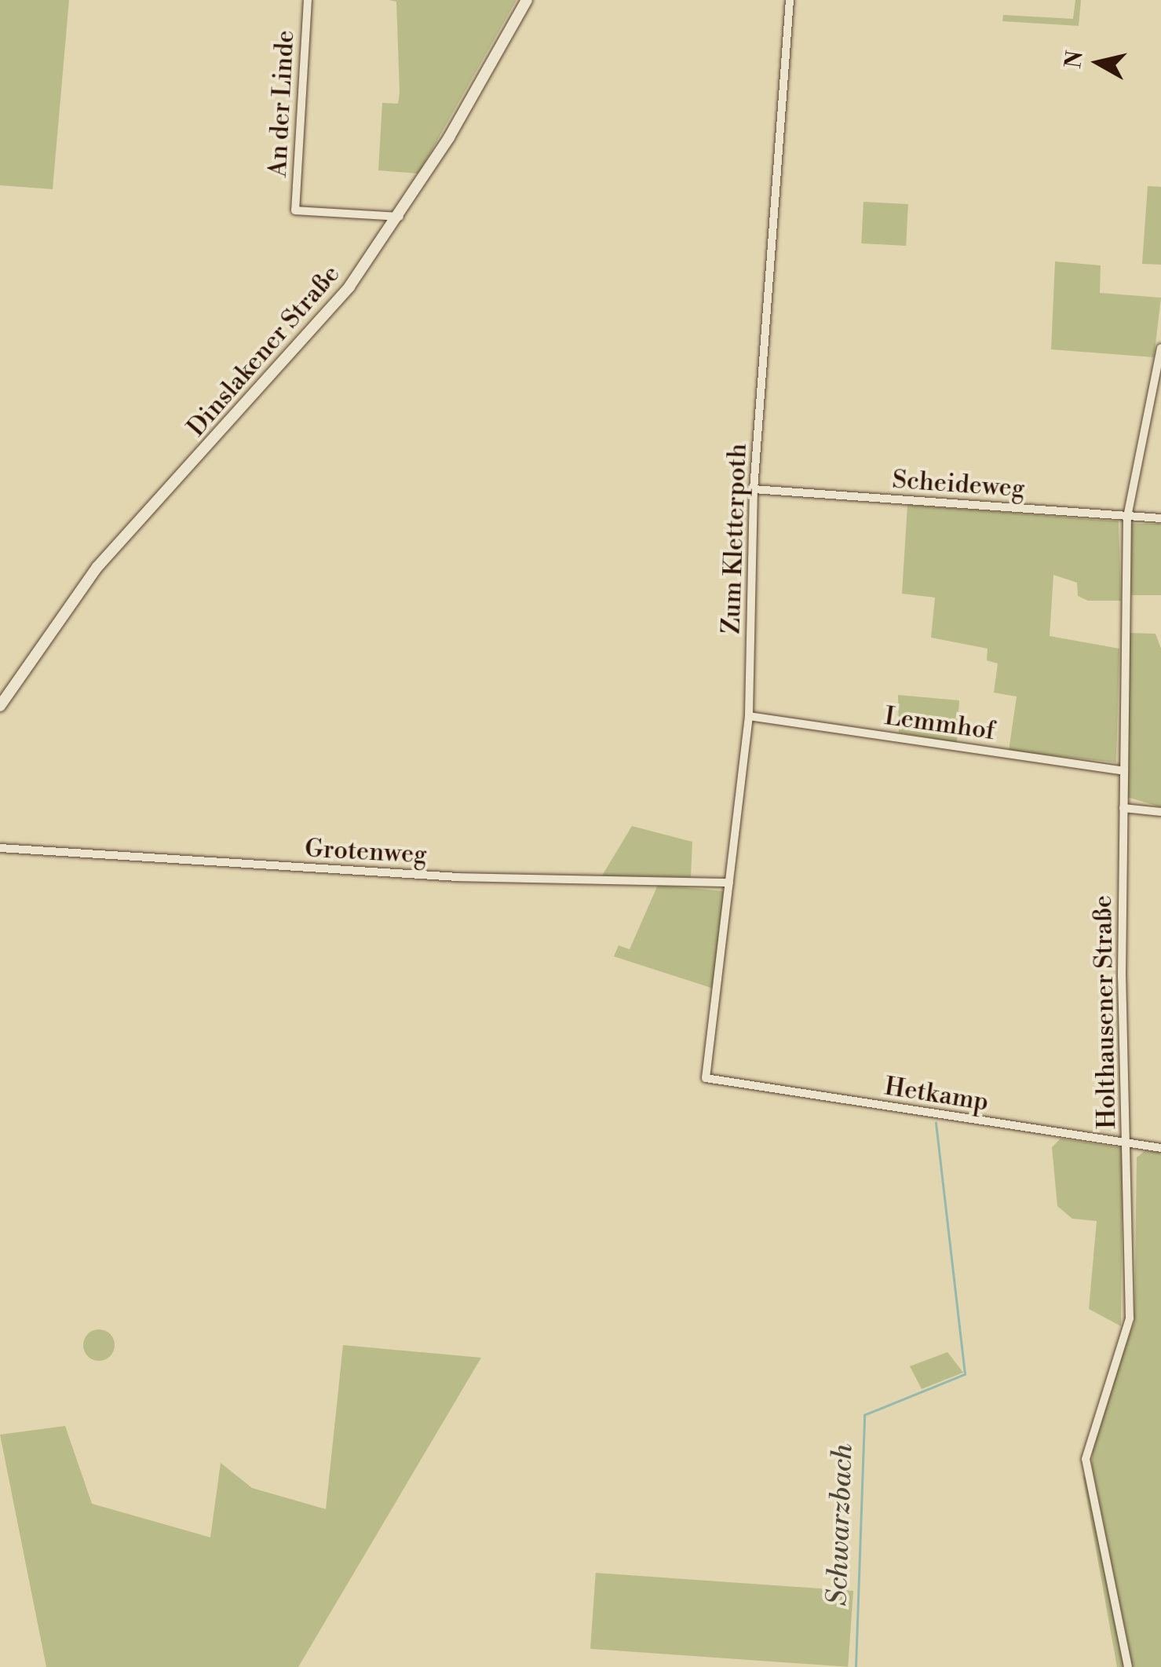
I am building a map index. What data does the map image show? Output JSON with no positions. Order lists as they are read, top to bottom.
{
  "streets": {
    "main road": ["Dinslakener Straße"],
    "street": [
      "An der Linde",
      "Scheideweg",
      "Zum Kletterpoth",
      "Lemmhof",
      "Grotenweg",
      "Holthausener Straße",
      "Hetkamp"
    ]
  },
  "crossings": [
    ["An der Linde", "Dinslakener Straße"],
    ["Scheideweg", "Zum Kletterpoth"],
    ["Scheideweg", "Holthausener Straße"],
    ["Zum Kletterpoth", "Lemmhof"],
    ["Zum Kletterpoth", "Grotenweg"],
    ["Zum Kletterpoth", "Hetkamp"],
    ["Lemmhof", "Holthausener Straße"],
    ["Holthausener Straße", "Hetkamp"]
  ],
  "water": ["Schwarzbach"],
  "north": "left"
}
